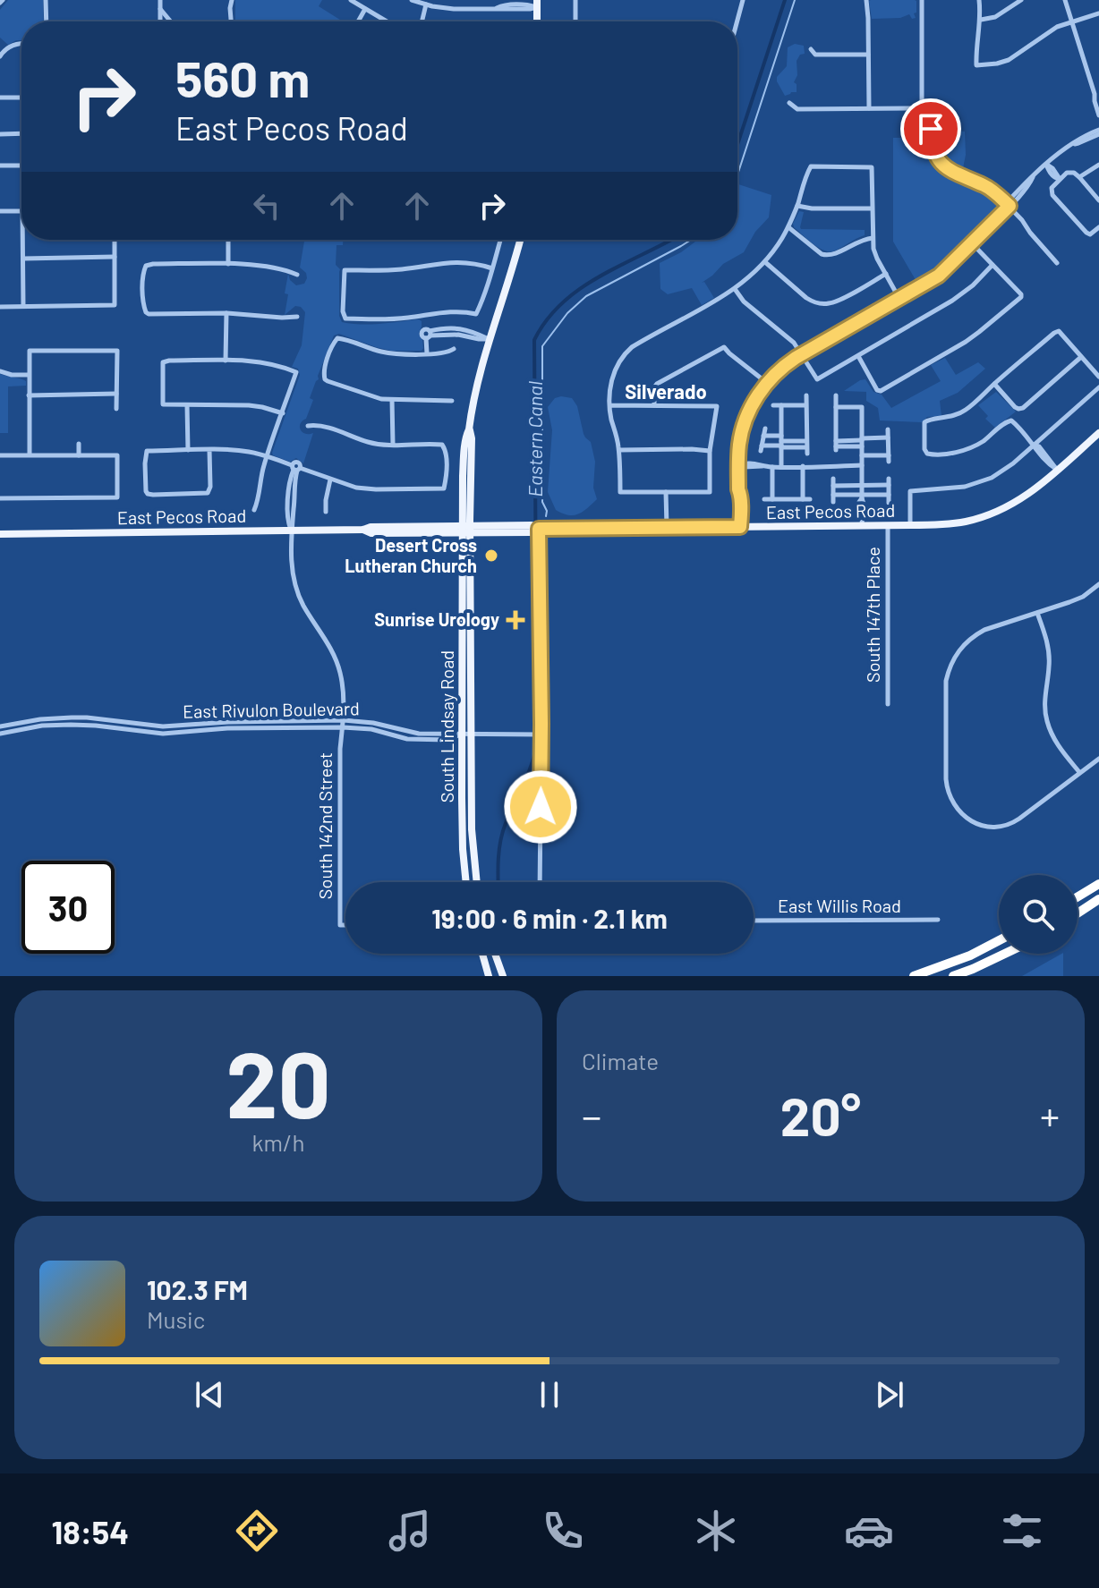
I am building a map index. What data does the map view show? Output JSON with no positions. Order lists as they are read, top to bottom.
{
  "streets": {
    "main road": ["East Pecos Road", "South Lindsay Road"],
    "street": [
      "South 147th Place",
      "East Rivulon Boulevard",
      "South 142nd Street",
      "East Willis Road"
    ]
  },
  "crossings": [
    ["East Pecos Road", "South 147th Place"],
    ["East Pecos Road", "South Lindsay Road"],
    ["East Pecos Road", "South 142nd Street"],
    ["East Rivulon Boulevard", "South Lindsay Road"],
    ["East Rivulon Boulevard", "South 142nd Street"]
  ],
  "districts": ["Silverado"],
  "water": ["Eastern Canal"],
  "places": {
    "other": ["Desert Cross Lutheran Church"],
    "health": ["Sunrise Urology"]
  },
  "page": {
    "turn": ["560 m", "East Pecos Road"],
    "limit": "30",
    "trip": "19:00 · 6 min · 2.1 km",
    "tile": [
      ["20", "km/h"],
      "Climate"
    ],
    "heat": ["−", "20°", "+"],
    "song": ["102.3 FM", "Music"],
    "tabs": "18:54"
  }
}
